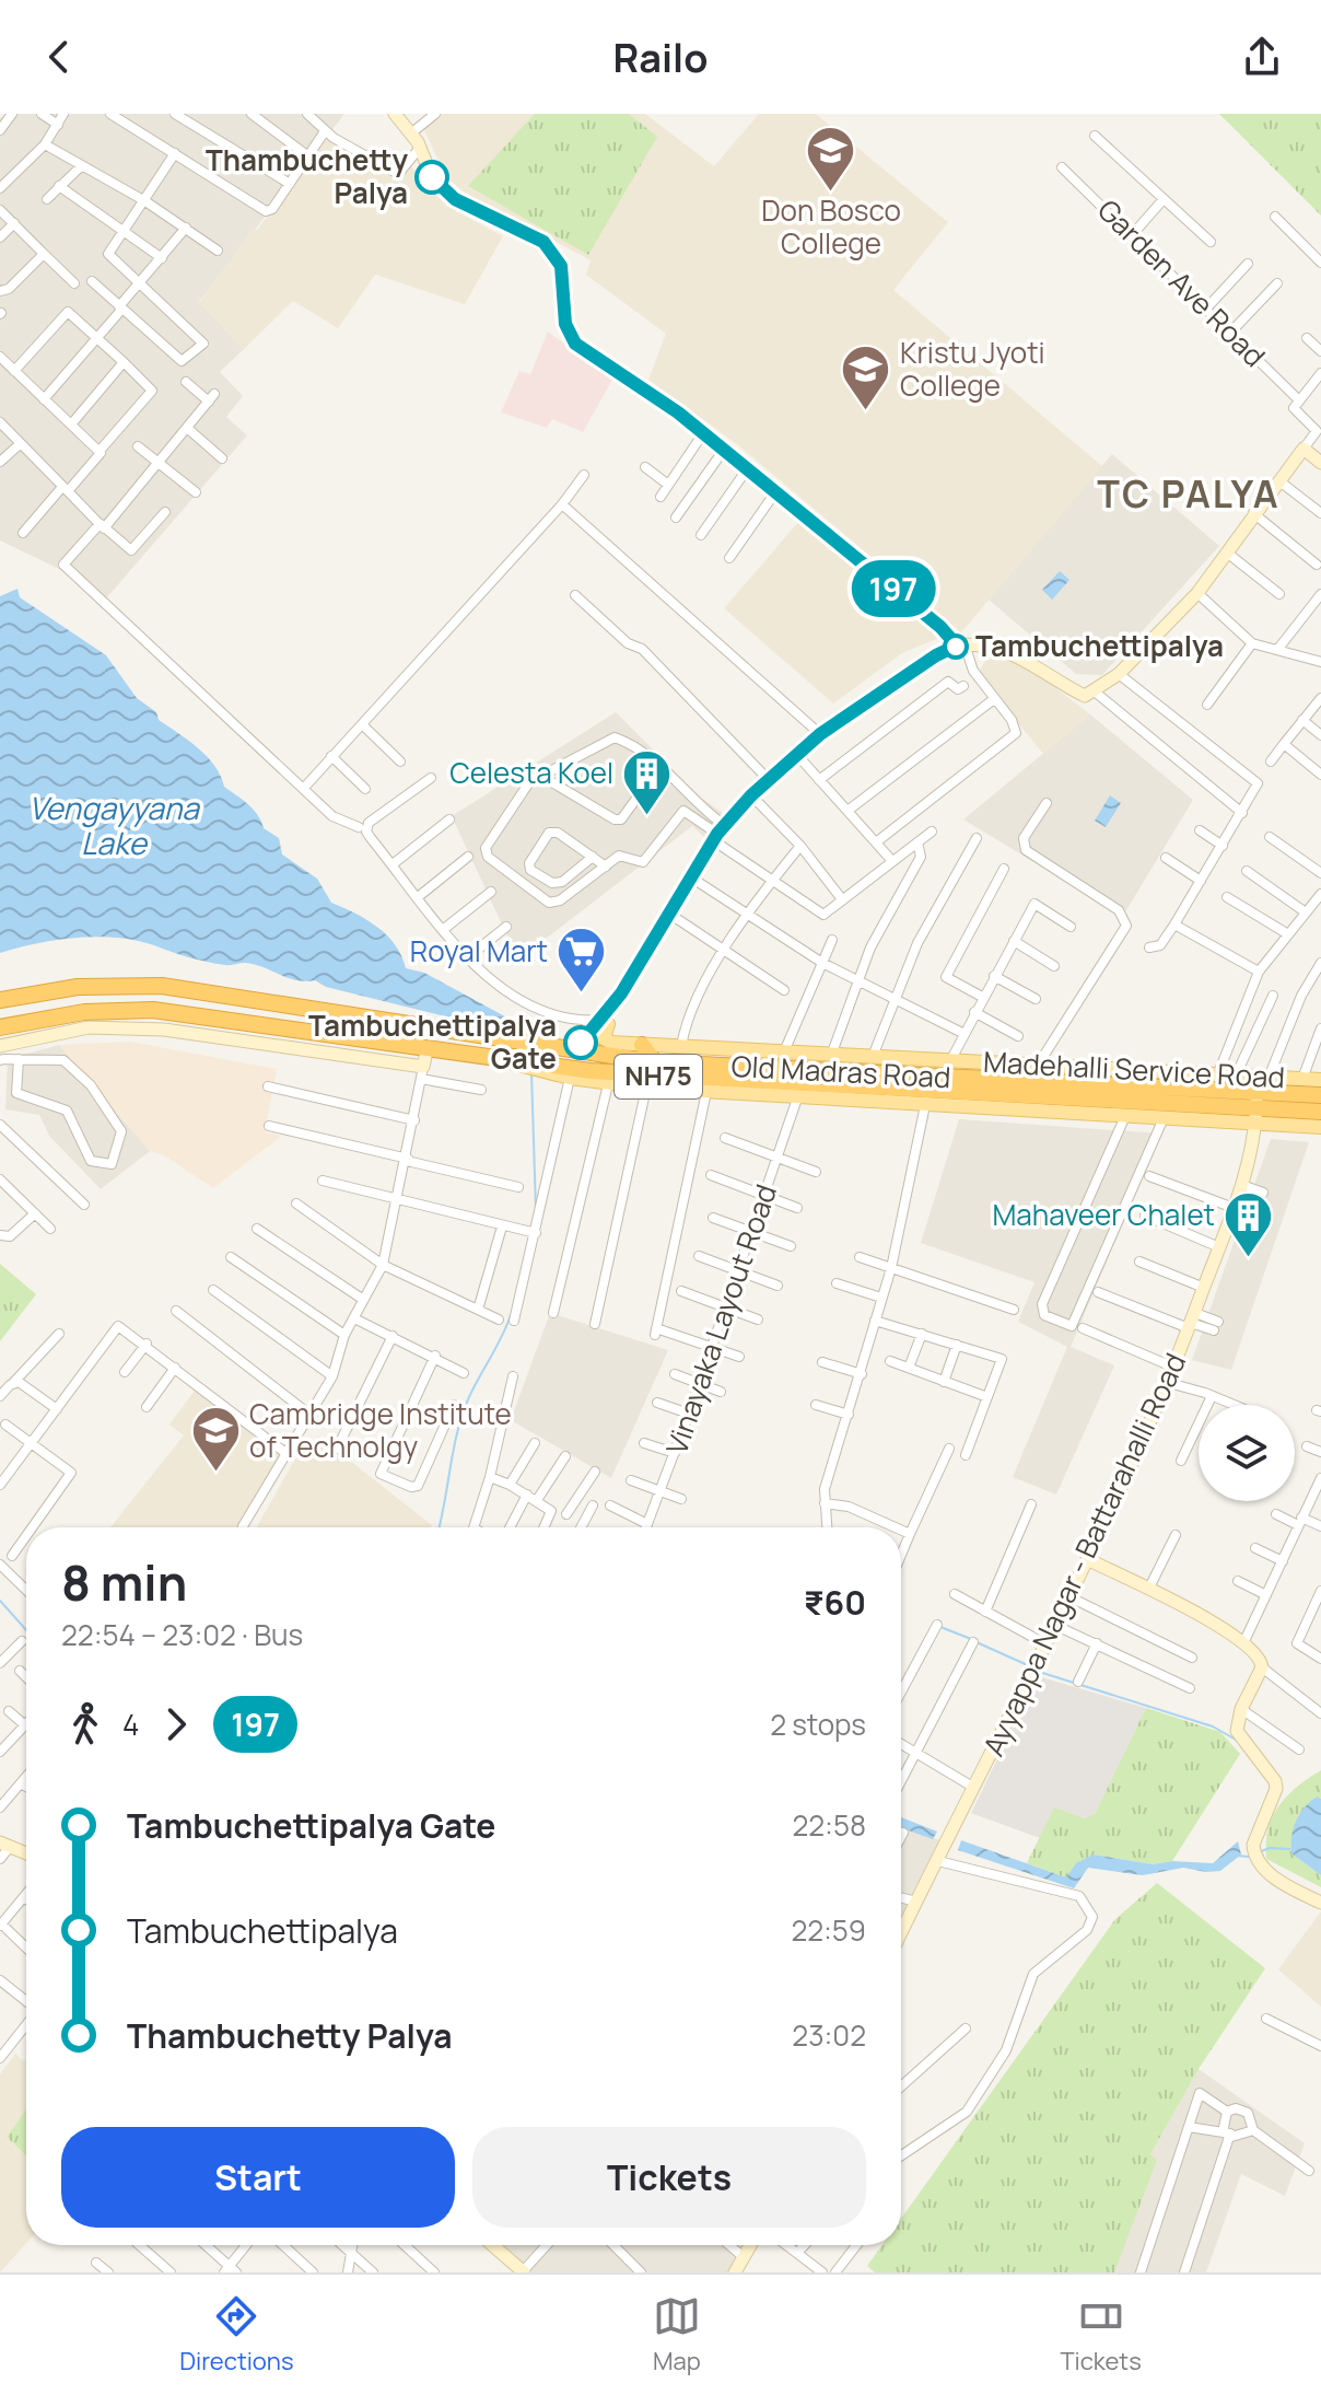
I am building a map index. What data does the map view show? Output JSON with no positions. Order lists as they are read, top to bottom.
{
  "streets": {
    "highway": ["Old Madras Road", "NH75"],
    "main road": ["Madehalli Service Road", "Ayyappa Nagar - Battarahalli Road"],
    "street": ["Garden Ave Road", "Vinayaka Layout Road"]
  },
  "crossings": [
    ["Old Madras Road", "Ayyappa Nagar - Battarahalli Road"]
  ],
  "districts": ["TC PALYA"],
  "water": ["Vengayyana Lake"],
  "places": {
    "other": ["Thambuchetty Palya", "Tambuchettipalya", "Tambuchettipalya Gate"],
    "school or university": ["Don Bosco College", "Kristu Jyoti College", "Cambridge Institute of Technolgy"],
    "building": ["Celesta Koel", "Mahaveer Chalet"],
    "supermarket": ["Royal Mart"]
  },
  "lines": ["bus line 197"],
  "page": {
    "header": "Railo",
    "on_map": "197",
    "heading": ["8 min", "22:54 – 23:02 · Bus", "₹60"],
    "legs": ["4", "197", "2 stops"],
    "list": [
      {
        "name": "Tambuchettipalya Gate",
        "value": "22:58"
      },
      {
        "name": "Tambuchettipalya",
        "value": "22:59"
      },
      {
        "name": "Thambuchetty Palya",
        "value": "23:02"
      }
    ],
    "buttons": ["Start", "Tickets"],
    "tabs": ["Directions", "Map", "Tickets"]
  }
}
